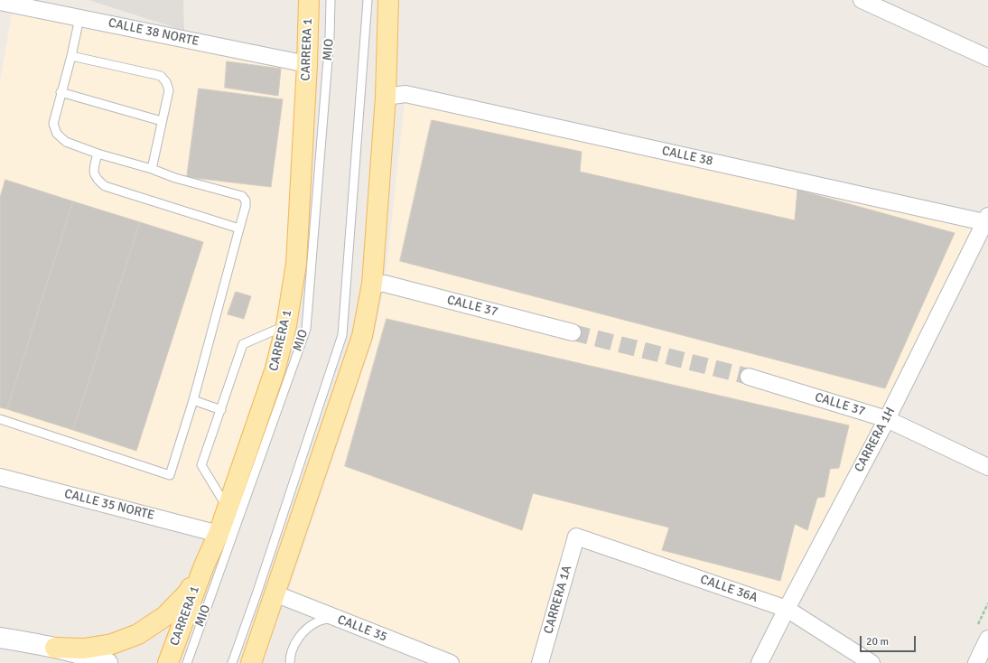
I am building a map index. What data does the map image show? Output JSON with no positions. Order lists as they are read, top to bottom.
{
  "streets": {
    "main road": ["CARRERA 1"],
    "street": [
      "CALLE 38 NORTE",
      "CALLE 38",
      "CALLE 37",
      "CARRERA 1H",
      "CALLE 35 NORTE",
      "CALLE 36A",
      "CARRERA 1A",
      "CALLE 35"
    ],
    "lane": ["MIO"]
  },
  "crossings": [
    ["CALLE 38 NORTE", "CARRERA 1"],
    ["CARRERA 1", "CALLE 35 NORTE"],
    ["CALLE 38", "CARRERA 1H"],
    ["CALLE 37", "CARRERA 1H"],
    ["CARRERA 1H", "CALLE 36A"],
    ["CALLE 36A", "CARRERA 1A"]
  ],
  "scale_bar": "20 m"
}
